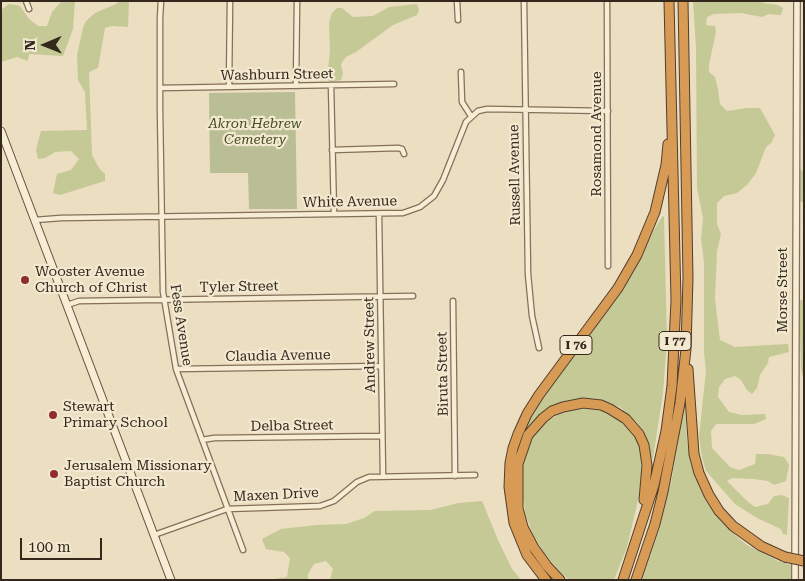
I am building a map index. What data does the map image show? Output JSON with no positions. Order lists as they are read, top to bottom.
{
  "streets": {
    "highway": ["I 77", "I 76"],
    "street": [
      "Washburn Street",
      "Rosamond Avenue",
      "Russell Avenue",
      "White Avenue",
      "Tyler Street",
      "Morse Street",
      "Fess Avenue",
      "Andrew Street",
      "Claudia Avenue",
      "Biruta Street",
      "Delba Street",
      "Maxen Drive"
    ]
  },
  "crossings": [
    ["Washburn Street", "Fess Avenue"],
    ["White Avenue", "Fess Avenue"],
    ["White Avenue", "Andrew Street"],
    ["Tyler Street", "Fess Avenue"],
    ["Tyler Street", "Andrew Street"],
    ["Fess Avenue", "Claudia Avenue"],
    ["Fess Avenue", "Delba Street"],
    ["Fess Avenue", "Maxen Drive"],
    ["I 77", "I 76"],
    ["Andrew Street", "Claudia Avenue"],
    ["Andrew Street", "Delba Street"],
    ["Andrew Street", "Maxen Drive"],
    ["Biruta Street", "Maxen Drive"]
  ],
  "parks": ["Akron Hebrew Cemetery"],
  "places": ["Wooster Avenue Church of Christ", "Stewart Primary School", "Jerusalem Missionary Baptist Church"],
  "scale_bar": "100 m",
  "north": "left"
}
